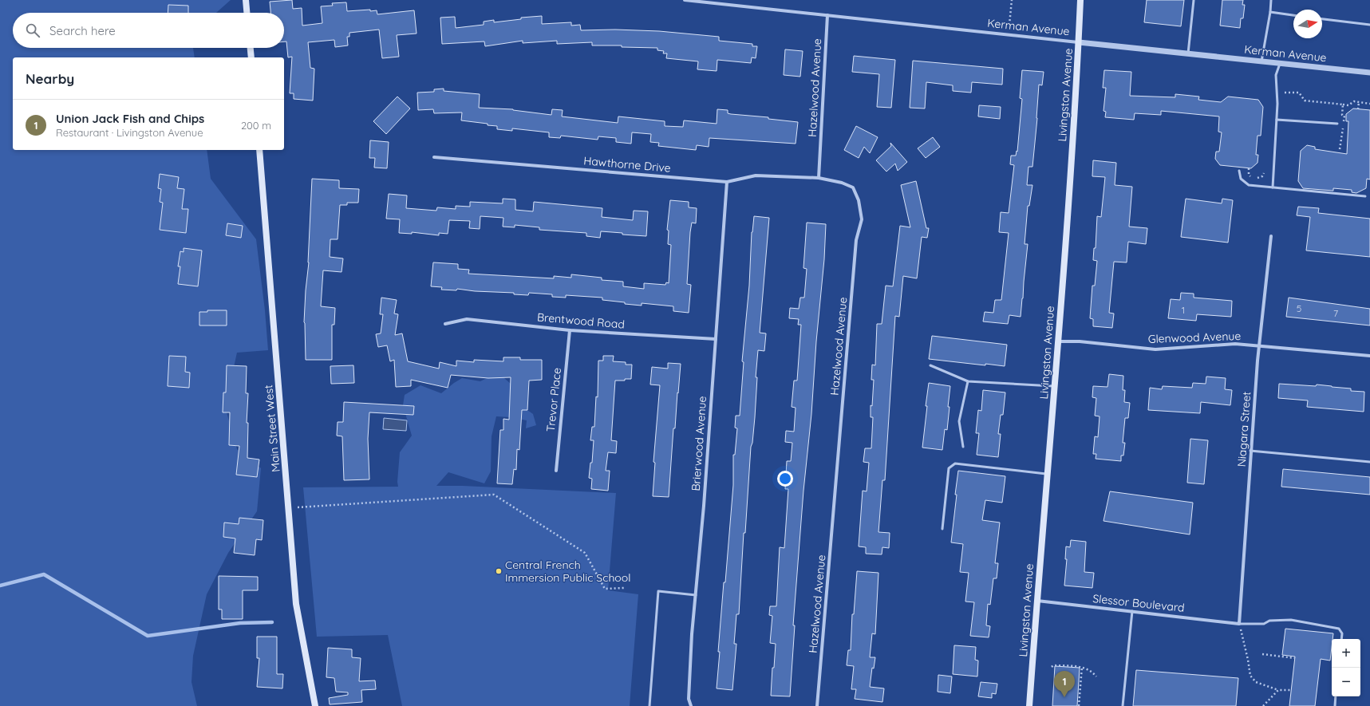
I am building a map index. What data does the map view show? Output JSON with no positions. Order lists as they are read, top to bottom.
{
  "streets": {
    "main road": ["Livingston Avenue", "Main Street West"],
    "street": [
      "Kerman Avenue",
      "Hazelwood Avenue",
      "Hawthorne Drive",
      "Brentwood Road",
      "Glenwood Avenue",
      "Trevor Place",
      "Niagara Street",
      "Brierwood Avenue",
      "Slessor Boulevard"
    ]
  },
  "crossings": [
    ["Kerman Avenue", "Hazelwood Avenue"],
    ["Kerman Avenue", "Livingston Avenue"],
    ["Hazelwood Avenue", "Hawthorne Drive"],
    ["Livingston Avenue", "Glenwood Avenue"],
    ["Livingston Avenue", "Slessor Boulevard"],
    ["Hawthorne Drive", "Brierwood Avenue"],
    ["Brentwood Road", "Trevor Place"],
    ["Brentwood Road", "Brierwood Avenue"],
    ["Glenwood Avenue", "Niagara Street"],
    ["Niagara Street", "Slessor Boulevard"]
  ],
  "places": ["Central French Immersion Public School"],
  "house_numbers": ["5", "1", "7"],
  "north": "right",
  "page": {
    "search": "Search here",
    "heading": "Nearby",
    "list": [
      {
        "mark": "1",
        "name": "Union Jack Fish and Chips",
        "note": "Restaurant · Livingston Avenue",
        "value": "200 m"
      }
    ],
    "map_buttons": ["+", "−"],
    "pins": "1"
  }
}
